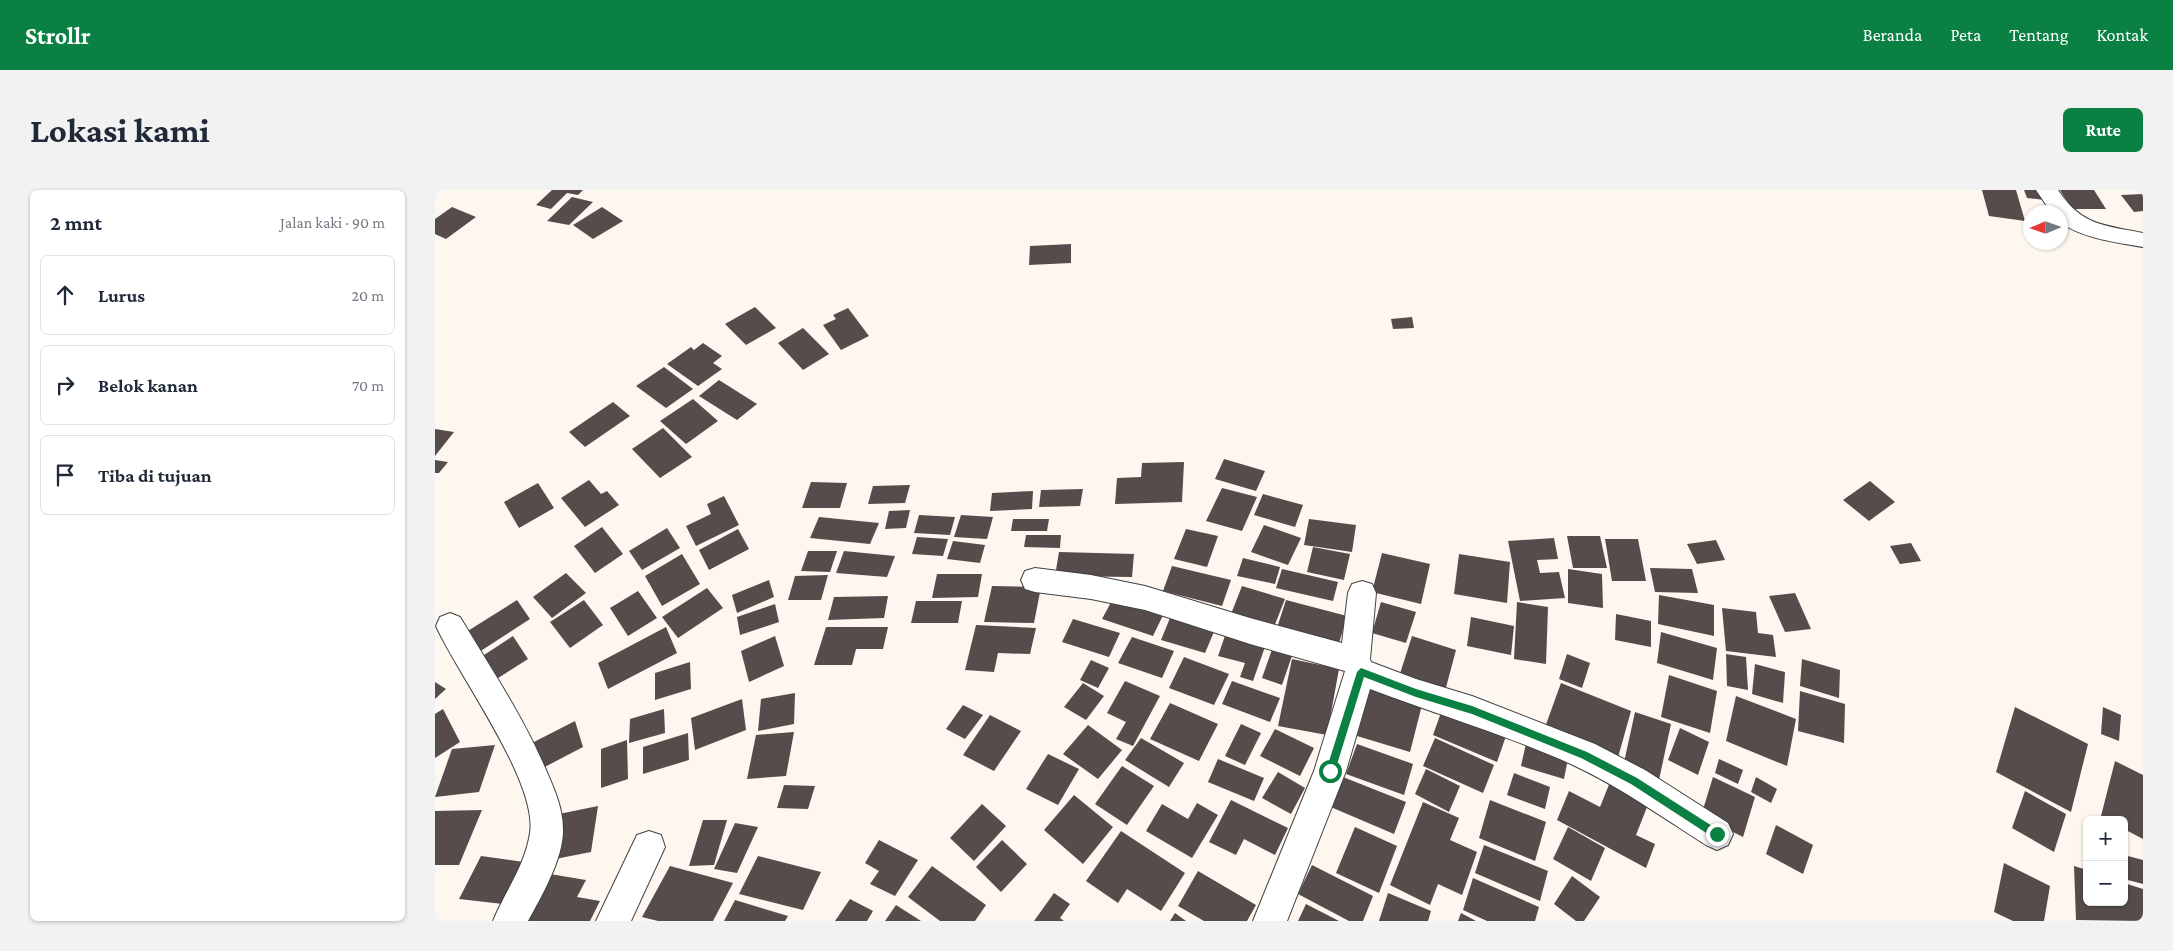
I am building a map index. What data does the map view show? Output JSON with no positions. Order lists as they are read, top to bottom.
{
  "north": "left",
  "page": {
    "header": "Strollr",
    "nav": [
      "Beranda",
      "Peta",
      "Tentang",
      "Kontak"
    ],
    "buttons": "Rute",
    "title": "Lokasi kami",
    "heading": ["2 mnt", "Jalan kaki · 90 m"],
    "list": [
      ["Lurus", "20 m"],
      ["Belok kanan", "70 m"],
      "Tiba di tujuan"
    ],
    "map_buttons": ["+", "−"]
  }
}
